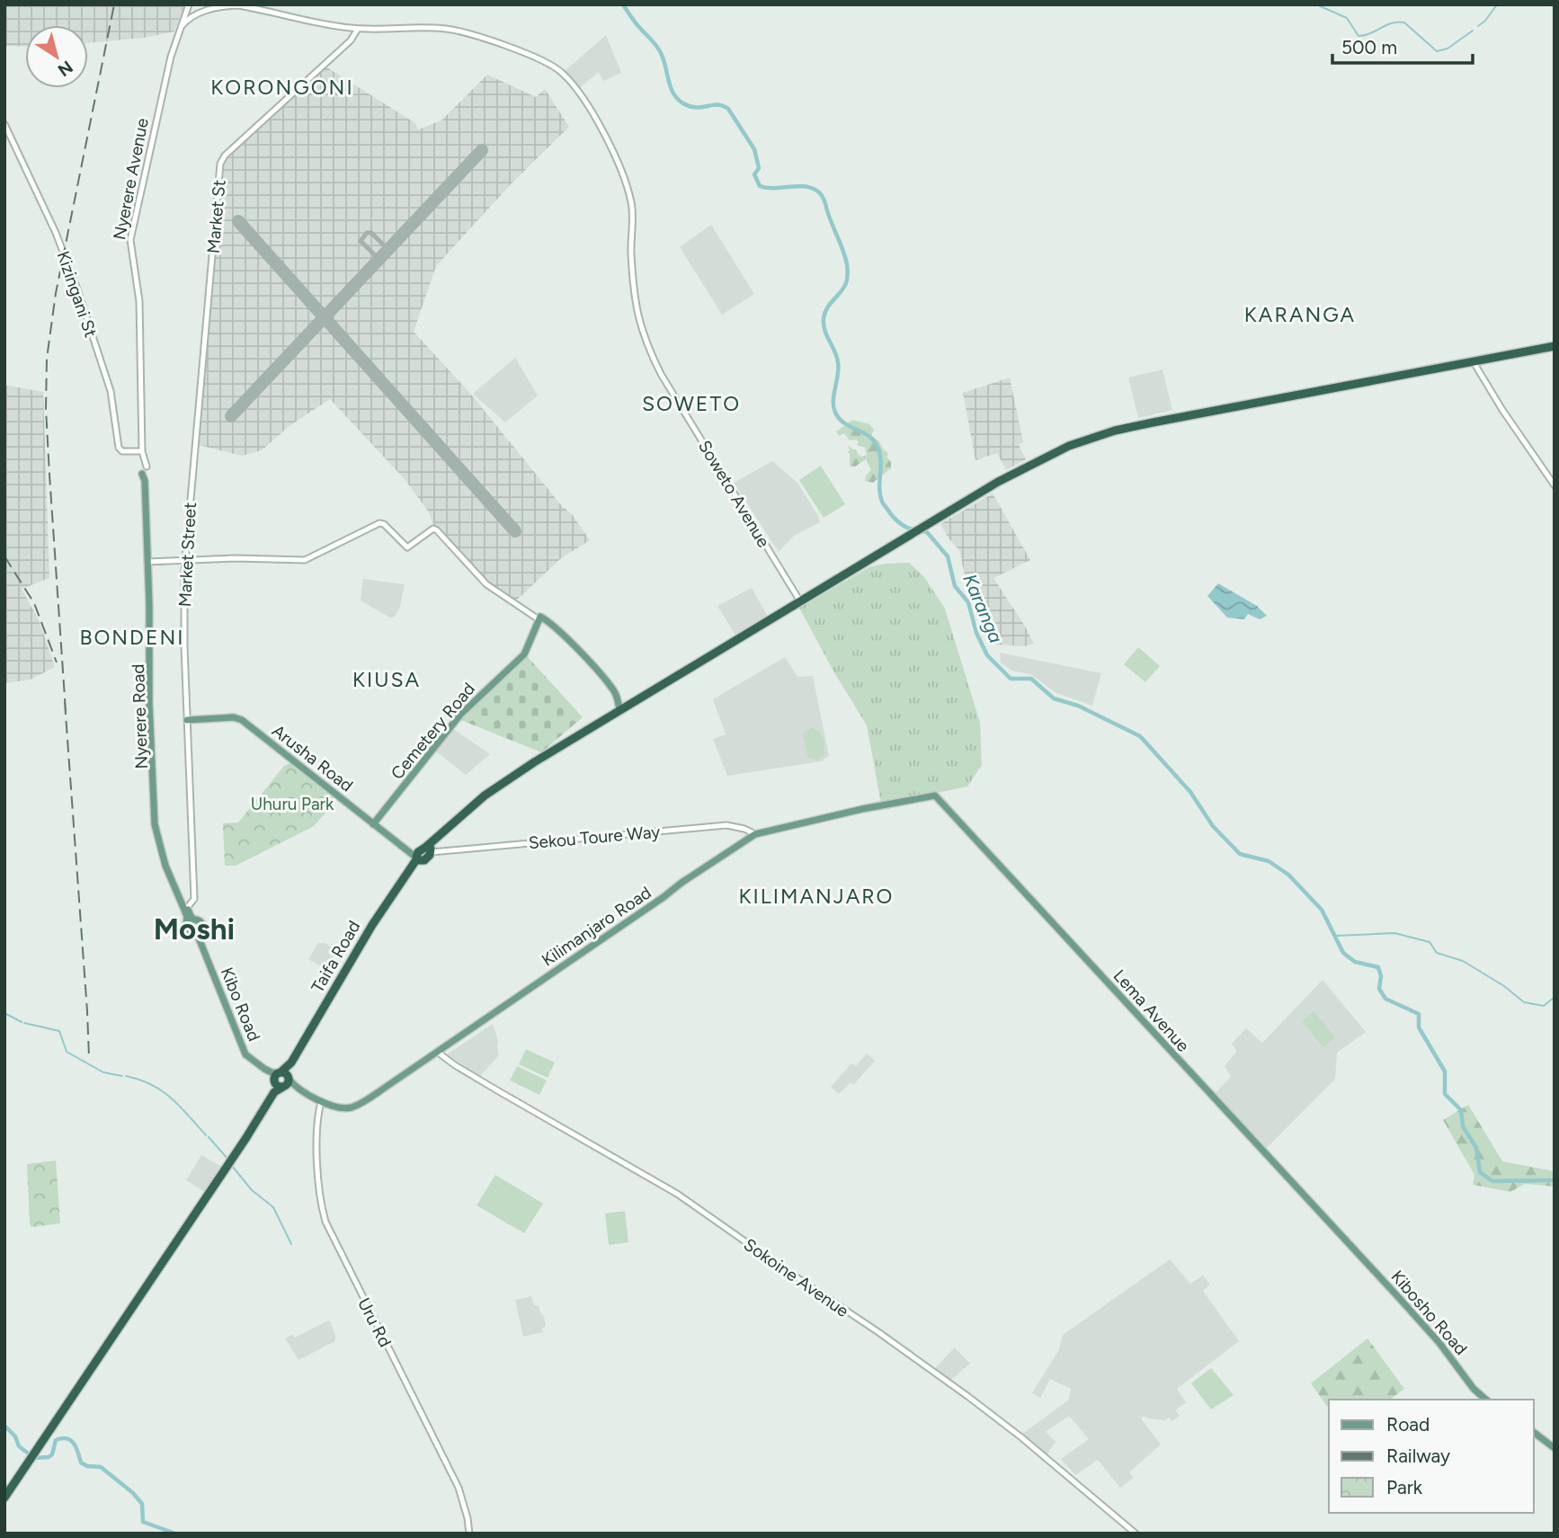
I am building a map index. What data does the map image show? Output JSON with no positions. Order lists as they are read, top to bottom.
{
  "streets": {
    "highway": ["Taifa Road"],
    "main road": [
      "Nyerere Road",
      "Cemetery Road",
      "Arusha Road",
      "Kilimanjaro Road",
      "Kibo Road",
      "Lema Avenue",
      "Kibosho Road"
    ],
    "street": [
      "Nyerere Avenue",
      "Market St",
      "Kizingani St",
      "Soweto Avenue",
      "Market Street",
      "Sekou Toure Way",
      "Sokoine Avenue",
      "Uru Rd"
    ]
  },
  "crossings": [
    ["Nyerere Avenue", "Kizingani St"],
    ["Market St", "Soweto Avenue"],
    ["Market St", "Market Street"],
    ["Soweto Avenue", "Taifa Road"],
    ["Market Street", "Nyerere Road"],
    ["Market Street", "Arusha Road"],
    ["Nyerere Road", "Kibo Road"],
    ["Cemetery Road", "Arusha Road"],
    ["Arusha Road", "Sekou Toure Way"],
    ["Arusha Road", "Taifa Road"],
    ["Sekou Toure Way", "Kilimanjaro Road"],
    ["Sekou Toure Way", "Taifa Road"],
    ["Kilimanjaro Road", "Taifa Road"],
    ["Kilimanjaro Road", "Kibo Road"],
    ["Kilimanjaro Road", "Lema Avenue"],
    ["Kilimanjaro Road", "Sokoine Avenue"],
    ["Kilimanjaro Road", "Uru Rd"],
    ["Taifa Road", "Kibo Road"],
    ["Lema Avenue", "Kibosho Road"]
  ],
  "districts": [
    "KORONGONI",
    "KARANGA",
    "SOWETO",
    "BONDENI",
    "KIUSA",
    "KILIMANJARO",
    "Moshi"
  ],
  "water": ["Karanga"],
  "parks": ["Uhuru Park"],
  "legend": ["Road", "Railway", "Park"],
  "scale_bar": "500 m",
  "north": "bottom right"
}
